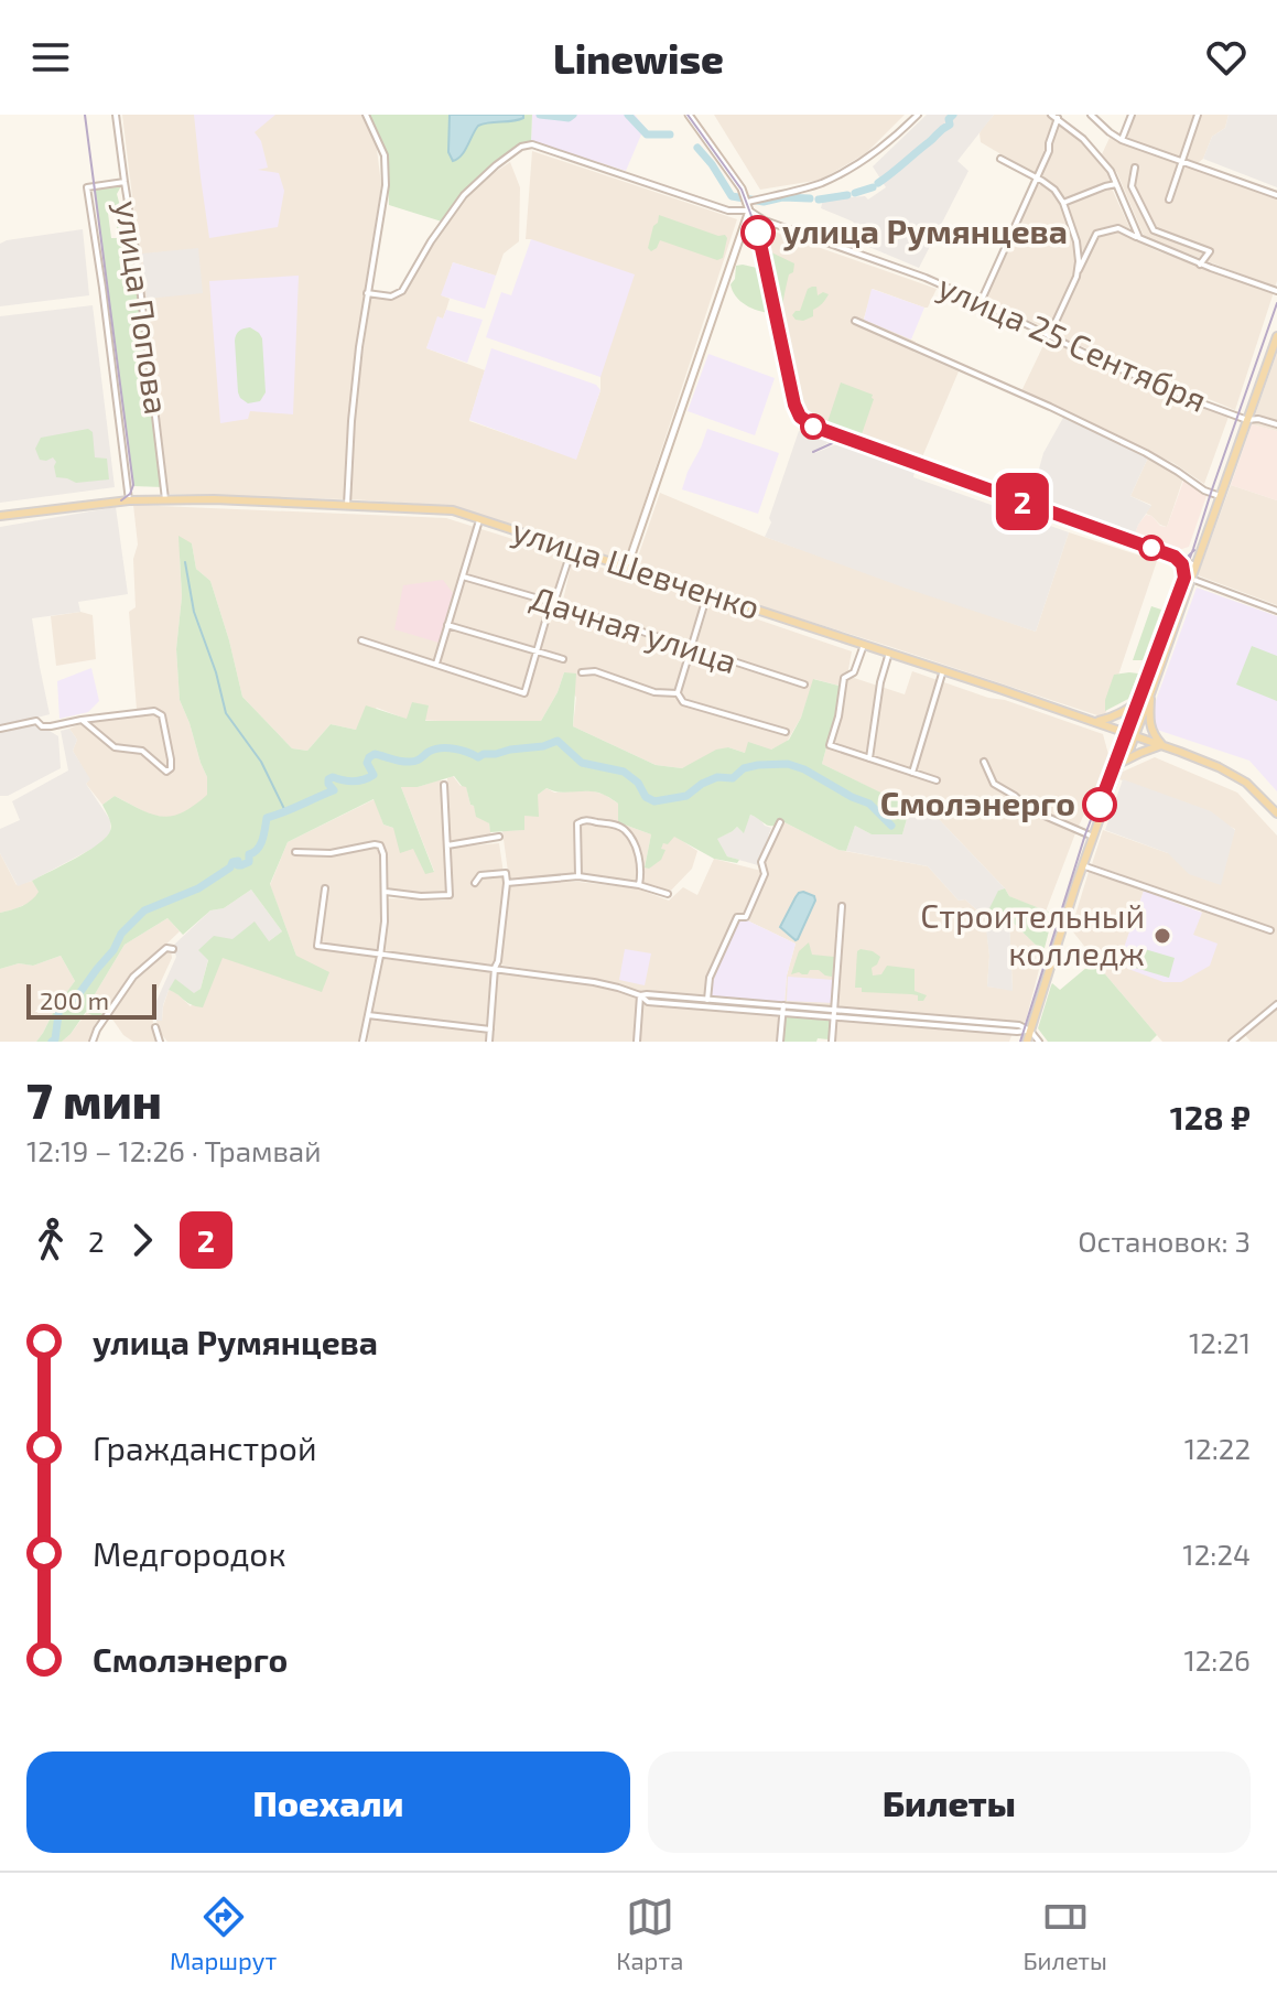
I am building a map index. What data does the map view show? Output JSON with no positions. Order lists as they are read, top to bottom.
{
  "streets": {
    "main road": ["улица Шевченко"],
    "street": ["улица Попова", "улица 25 Сентября", "Дачная улица"]
  },
  "crossings": [
    ["улица Попова", "улица Шевченко"]
  ],
  "places": ["улица Румянцева", "Смолэнерго", "Строительный колледж"],
  "lines": ["tram line 2"],
  "scale_bar": "200 m",
  "page": {
    "header": "Linewise",
    "on_map": "2",
    "scale": "200 m",
    "heading": ["7 мин", "12:19 – 12:26 · Трамвай", "128 ₽"],
    "legs": ["2", "2", "Остановок: 3"],
    "list": [
      {
        "name": "улица Румянцева",
        "value": "12:21"
      },
      {
        "name": "Гражданстрой",
        "value": "12:22"
      },
      {
        "name": "Медгородок",
        "value": "12:24"
      },
      {
        "name": "Смолэнерго",
        "value": "12:26"
      }
    ],
    "buttons": ["Поехали", "Билеты"],
    "tabs": ["Маршрут", "Карта", "Билеты"]
  }
}
